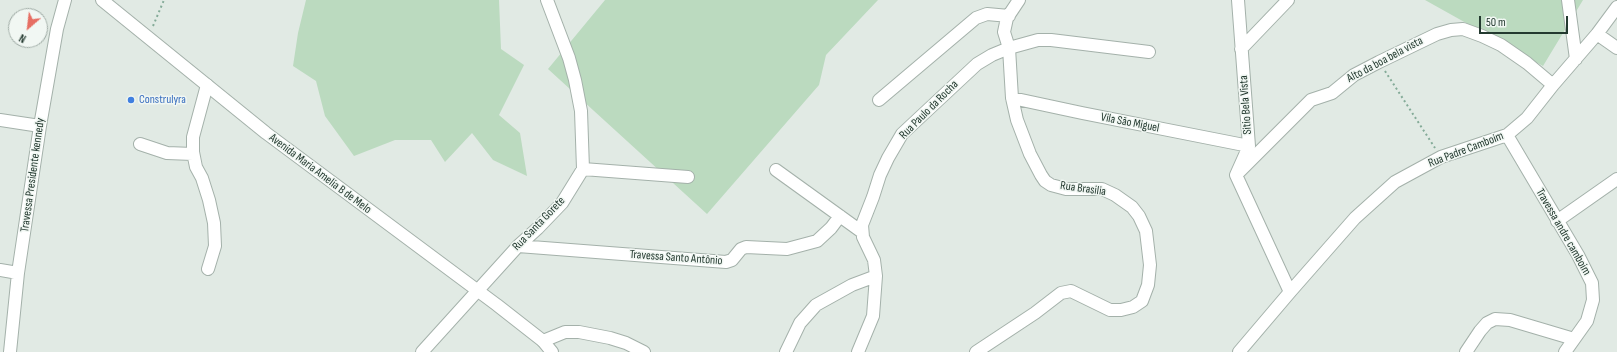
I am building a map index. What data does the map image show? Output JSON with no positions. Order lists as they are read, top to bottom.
{
  "streets": {
    "street": [
      "Alto da boa bela vista",
      "Sitio Bela Vista",
      "Rua Paulo da Rocha",
      "Vila São Miguel",
      "Rua Padre Camboim",
      "Avenida Maria Amelia B de Melo",
      "Travessa Presidente kennedy",
      "Rua Brasilia",
      "Rua Santa Gorete",
      "Travessa andre camboim",
      "Travessa Santo Antônio"
    ]
  },
  "crossings": [
    ["Alto da boa bela vista", "Sitio Bela Vista"],
    ["Alto da boa bela vista", "Rua Padre Camboim"],
    ["Sitio Bela Vista", "Vila São Miguel"],
    ["Rua Paulo da Rocha", "Rua Brasilia"],
    ["Vila São Miguel", "Rua Brasilia"],
    ["Rua Padre Camboim", "Travessa andre camboim"],
    ["Avenida Maria Amelia B de Melo", "Rua Santa Gorete"],
    ["Rua Santa Gorete", "Travessa Santo Antônio"]
  ],
  "places": ["Construlyra"],
  "scale_bar": "50 m",
  "north": "bottom left"
}
